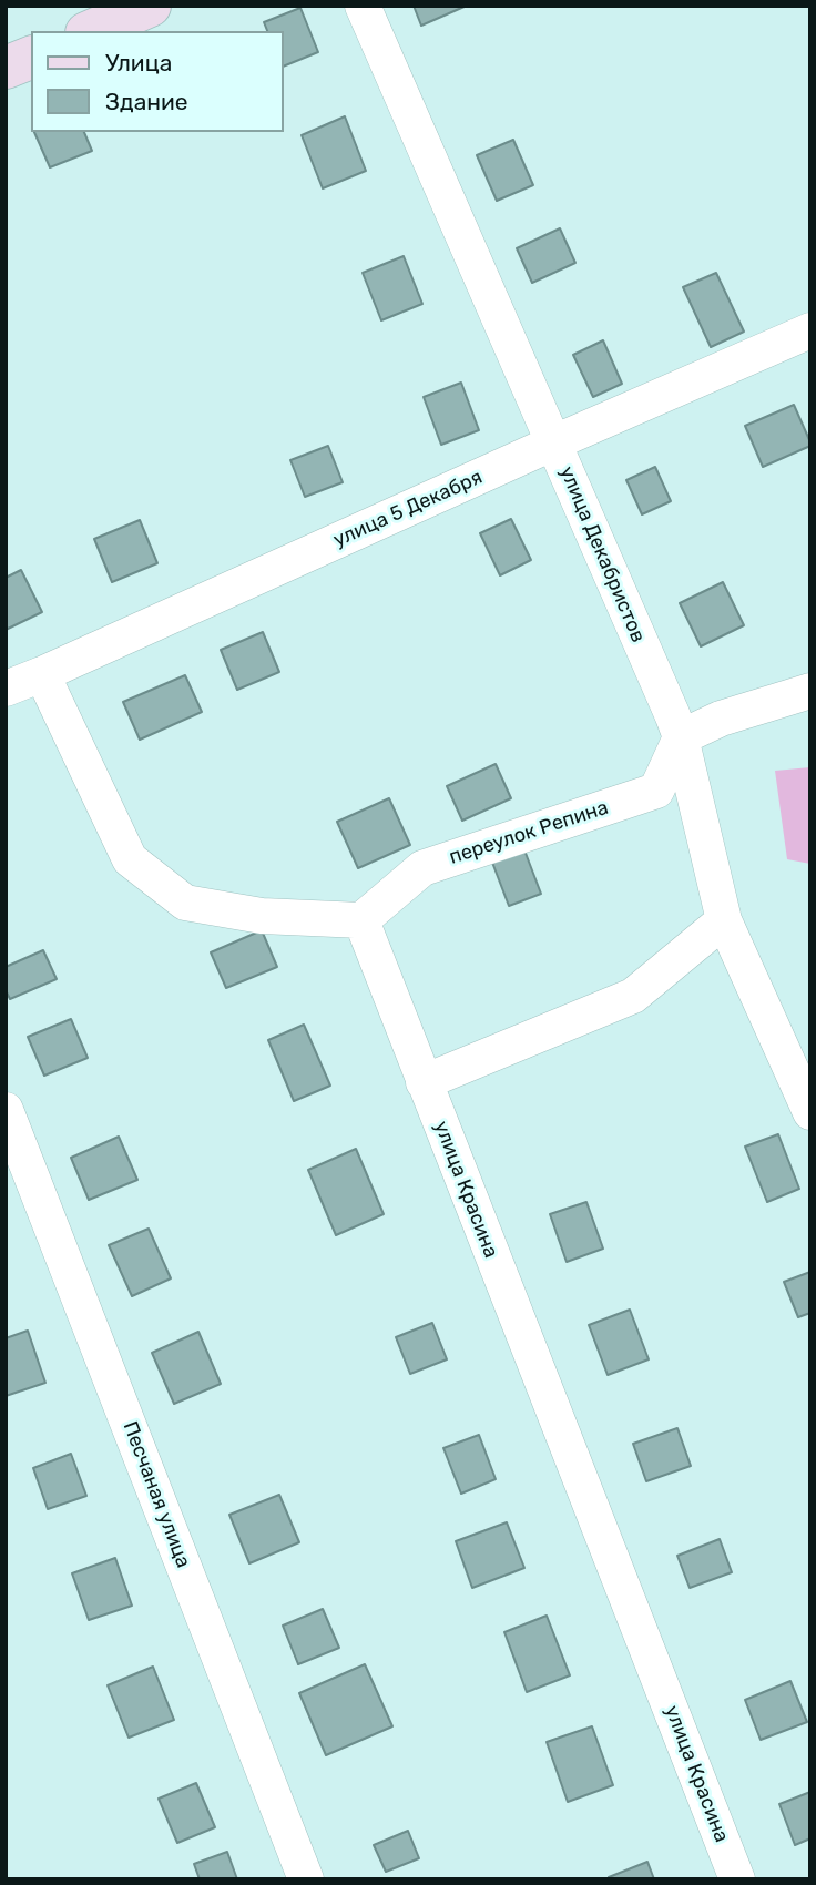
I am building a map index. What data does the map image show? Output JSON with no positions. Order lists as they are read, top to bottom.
{
  "streets": {
    "street": [
      "улица 5 Декабря",
      "улица Декабристов",
      "переулок Репина",
      "улица Красина",
      "Песчаная улица"
    ]
  },
  "crossings": [
    ["улица 5 Декабря", "улица Декабристов"],
    ["улица Декабристов", "переулок Репина"],
    ["переулок Репина", "улица Красина"]
  ],
  "legend": ["Улица", "Здание"]
}
